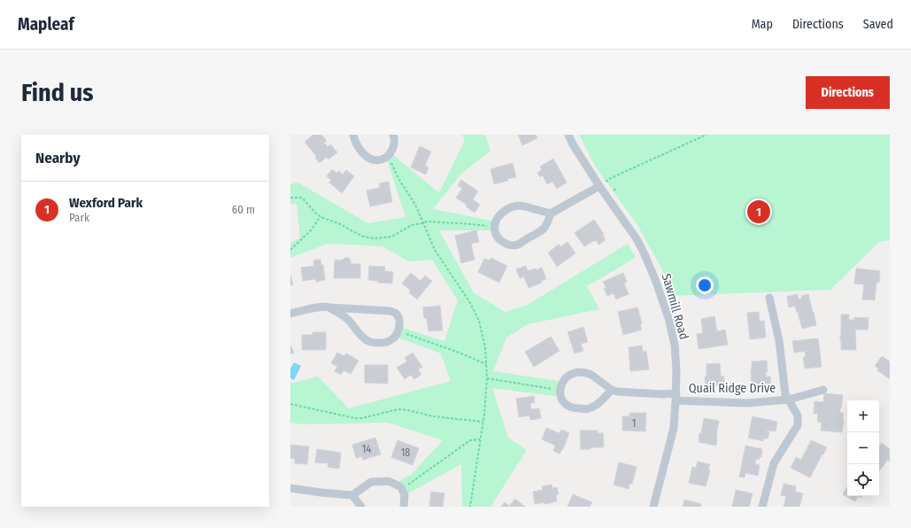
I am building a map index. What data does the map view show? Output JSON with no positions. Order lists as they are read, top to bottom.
{
  "streets": {
    "street": ["Sawmill Road", "Quail Ridge Drive"]
  },
  "crossings": [
    ["Sawmill Road", "Quail Ridge Drive"]
  ],
  "house_numbers": ["1", "14", "18"],
  "page": {
    "header": "Mapleaf",
    "nav": ["Map", "Directions", "Saved"],
    "buttons": "Directions",
    "title": "Find us",
    "heading": "Nearby",
    "list": [
      {
        "mark": "1",
        "name": "Wexford Park",
        "note": "Park",
        "value": "60 m"
      }
    ],
    "pins": "1",
    "map_buttons": ["+", "−"]
  }
}
